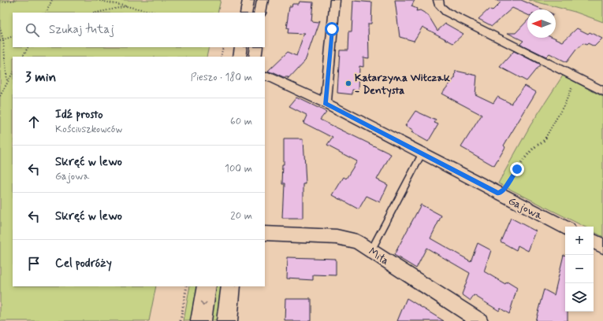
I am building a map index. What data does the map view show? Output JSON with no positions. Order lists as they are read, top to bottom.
{
  "streets": {
    "street": ["Gajowa", "Miła"]
  },
  "places": ["Katarzyna Witczak - Dentysta"],
  "north": "left",
  "page": {
    "search": "Szukaj tutaj",
    "heading": ["3 min", "Pieszo · 180 m"],
    "list": [
      ["Idź prosto", "Kościuszkowców", "60 m"],
      ["Skręć w lewo", "Gajowa", "100 m"],
      ["Skręć w lewo", "20 m"],
      "Cel podróży"
    ],
    "map_buttons": ["+", "−"]
  }
}
